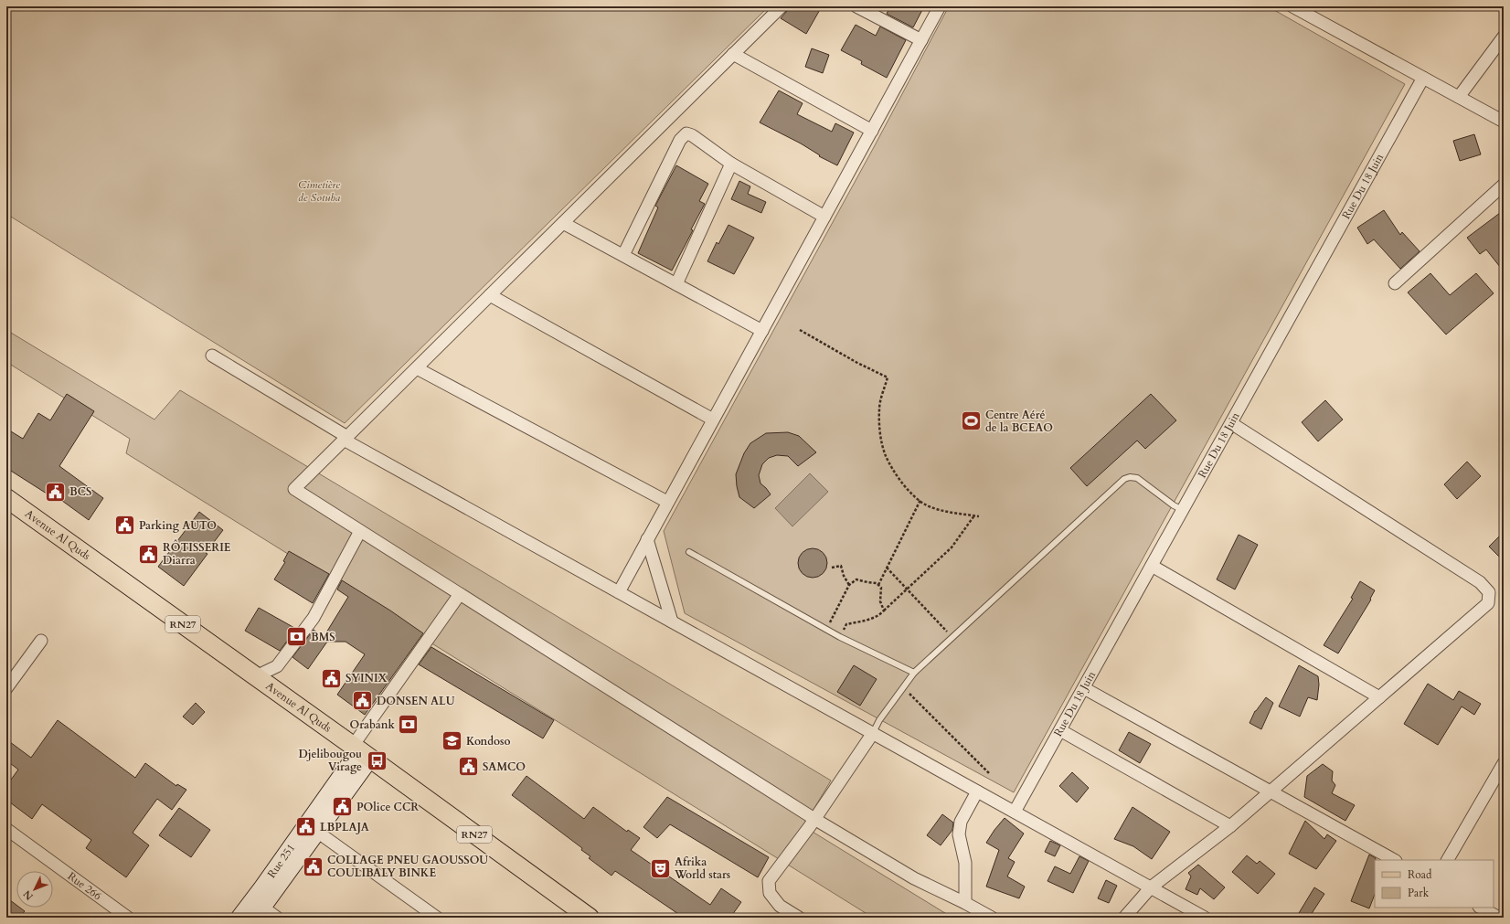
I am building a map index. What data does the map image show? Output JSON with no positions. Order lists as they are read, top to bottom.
{
  "streets": {
    "main road": ["Avenue Al Quds", "RN27", "Rue 251"],
    "street": ["Rue Du 18 Juin", "Rue 266"]
  },
  "crossings": [
    ["Avenue Al Quds", "Rue 251"]
  ],
  "parks": ["Cimetière de Sotuba"],
  "places": {
    "sports": ["Centre Aéré de la BCEAO"],
    "public building": [
      "BCS",
      "Parking AUTO",
      "RÔTISSERIE Diarra",
      "SYINIX",
      "DONSEN ALU",
      "SAMCO",
      "POlice CCR",
      "LBPLAJA",
      "COLLAGE PNEU GAOUSSOU COULIBALY BINKE"
    ],
    "bank": ["BMS", "Orabank"],
    "school or university": ["Kondoso"],
    "bus stop": ["Djelibougou Virage"],
    "theatre": ["Afrika World stars"]
  },
  "legend": ["Road", "Park"],
  "north": "bottom left"
}
